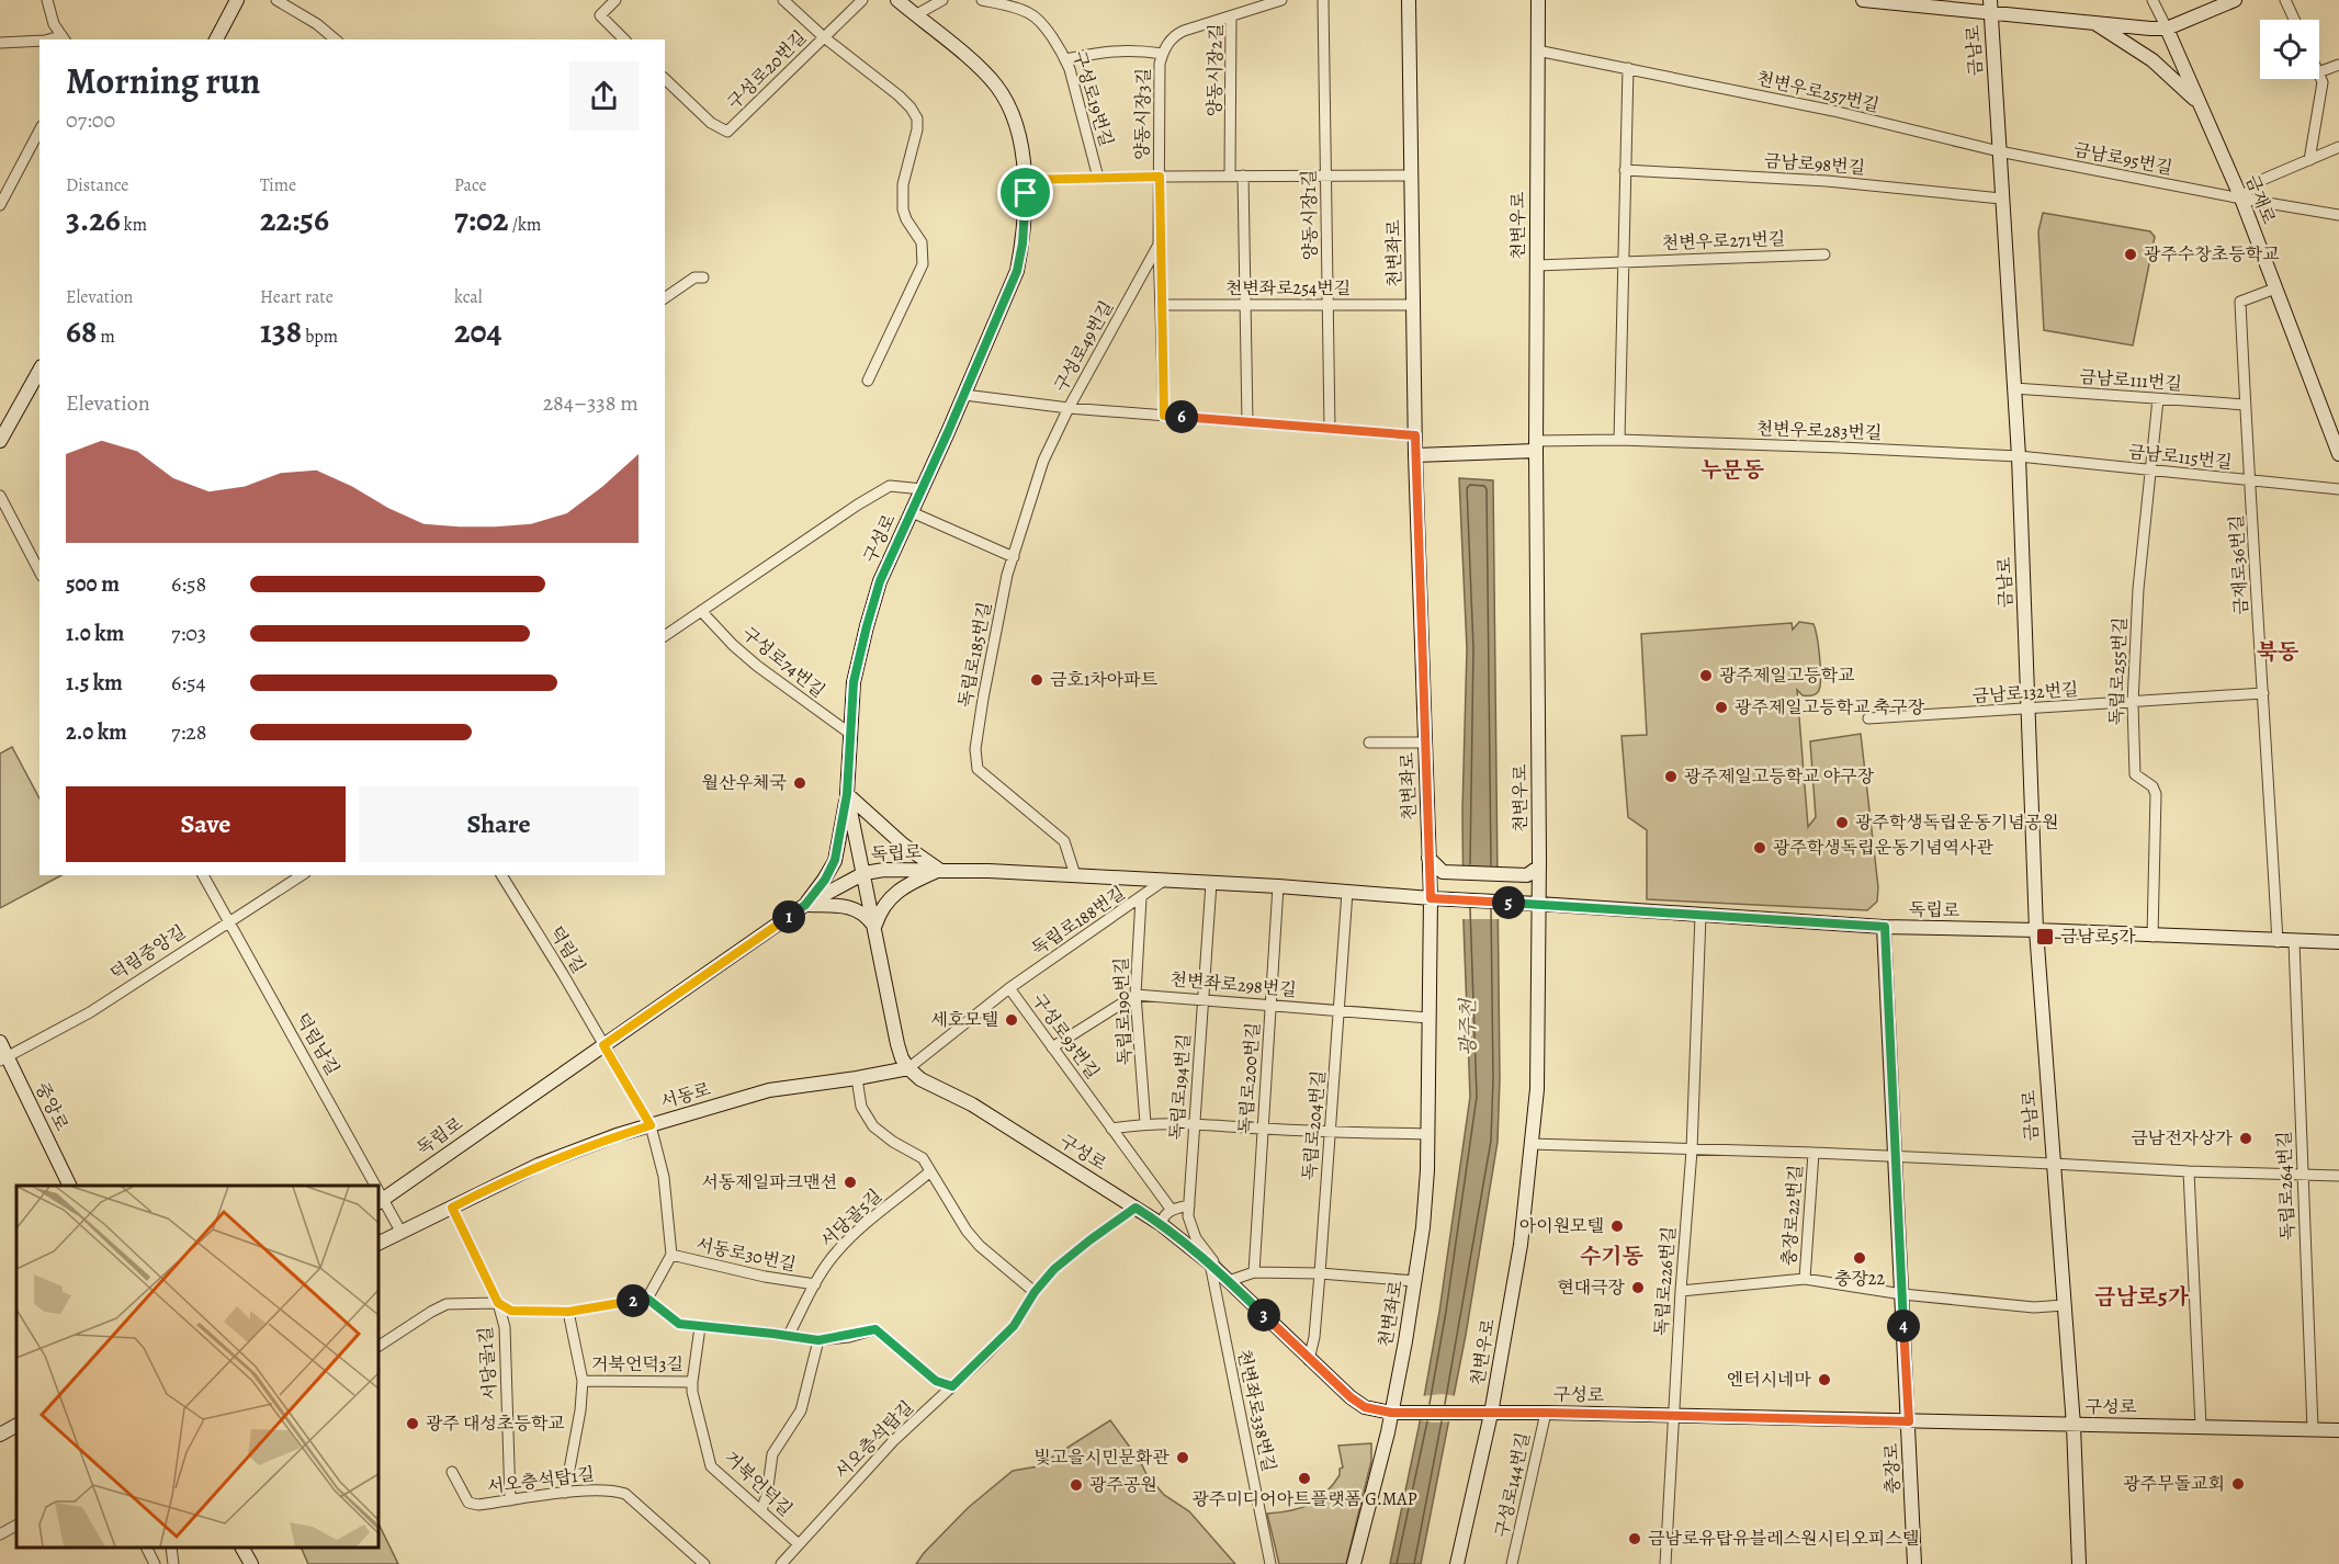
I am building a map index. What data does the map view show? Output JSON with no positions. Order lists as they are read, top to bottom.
{
  "streets": {
    "street": [
      "금남로",
      "구성로20번길",
      "양동시장2길",
      "천변우로257번길",
      "구성로19번길",
      "양동시장3길",
      "금남로95번길",
      "금남로98번길",
      "금재로",
      "양동시장1길",
      "천변우로",
      "천변우로271번길",
      "천변좌로",
      "천변좌로254번길",
      "구성로49번길",
      "금남로111번길",
      "천변우로283번길",
      "금남로115번길",
      "구성로",
      "금재로36번길",
      "독립로185번길",
      "구성로74번길",
      "독립로255번길",
      "금남로132번길",
      "독립로",
      "독립로188번길",
      "덕림길",
      "덕림중앙길",
      "천변좌로298번길",
      "독립로190번길",
      "구성로93번길",
      "덕림남길",
      "독립로200번길",
      "독립로194번길",
      "서동로",
      "중앙로",
      "독립로204번길",
      "독립로264번길",
      "충장로22번길",
      "서당골5길",
      "서동로30번길",
      "독립로226번길",
      "서당골1길",
      "거북언덕3길",
      "천변좌로338번길",
      "서오층석탑길",
      "충장로",
      "서오층석탑1길",
      "거북언덕길",
      "구성로144번길"
    ]
  },
  "crossings": [
    ["금남로", "천변우로257번길"],
    ["금남로", "금남로95번길"],
    ["금남로", "금남로98번길"],
    ["금남로", "금남로111번길"],
    ["금남로", "천변우로283번길"],
    ["금남로", "금남로115번길"],
    ["금남로", "구성로"],
    ["금남로", "금남로132번길"],
    ["금남로", "독립로"],
    ["금남로", "독립로264번길"],
    ["금남로", "충장로"],
    ["양동시장2길", "양동시장3길"],
    ["천변우로257번길", "금남로95번길"],
    ["천변우로257번길", "천변우로"],
    ["양동시장3길", "천변좌로254번길"],
    ["양동시장3길", "구성로49번길"],
    ["금남로95번길", "금재로"],
    ["금재로", "금재로36번길"],
    ["양동시장1길", "천변좌로254번길"],
    ["천변우로", "천변우로271번길"],
    ["천변우로", "천변우로283번길"],
    ["천변우로", "구성로"],
    ["천변우로", "독립로"],
    ["천변좌로", "천변좌로254번길"],
    ["천변좌로", "구성로"],
    ["천변좌로", "독립로"],
    ["천변좌로", "천변좌로298번길"],
    ["구성로49번길", "구성로"],
    ["구성로49번길", "독립로185번길"],
    ["금남로111번길", "금재로36번길"],
    ["금남로111번길", "독립로255번길"],
    ["천변우로283번길", "금남로115번길"],
    ["금남로115번길", "금재로36번길"],
    ["금남로115번길", "독립로255번길"],
    ["구성로", "구성로74번길"],
    ["구성로", "독립로"],
    ["구성로", "구성로93번길"],
    ["구성로", "독립로194번길"],
    ["구성로", "서동로"],
    ["구성로", "독립로204번길"],
    ["구성로", "독립로264번길"],
    ["구성로", "독립로226번길"],
    ["구성로", "천변좌로338번길"],
    ["구성로", "서오층석탑길"],
    ["구성로", "충장로"],
    ["구성로", "구성로144번길"],
    ["금재로36번길", "금남로132번길"],
    ["금재로36번길", "독립로"],
    ["독립로185번길", "독립로"],
    ["독립로255번길", "금남로132번길"],
    ["독립로255번길", "독립로"],
    ["독립로", "독립로188번길"],
    ["독립로", "덕림길"],
    ["독립로", "덕림남길"],
    ["독립로", "독립로200번길"],
    ["독립로", "독립로194번길"],
    ["독립로", "독립로204번길"],
    ["독립로", "독립로264번길"],
    ["독립로", "서동로30번길"],
    ["독립로", "독립로226번길"],
    ["독립로", "충장로"],
    ["독립로188번길", "독립로190번길"],
    ["독립로188번길", "구성로93번길"],
    ["덕림길", "서동로30번길"],
    ["덕림중앙길", "덕림남길"],
    ["덕림중앙길", "중앙로"],
    ["천변좌로298번길", "독립로190번길"],
    ["천변좌로298번길", "독립로200번길"],
    ["천변좌로298번길", "독립로194번길"],
    ["천변좌로298번길", "독립로204번길"],
    ["구성로93번길", "서동로"],
    ["덕림남길", "서동로"],
    ["서동로", "서동로30번길"],
    ["서동로", "서당골1길"],
    ["충장로22번길", "독립로226번길"],
    ["충장로22번길", "충장로"],
    ["서당골5길", "서동로30번길"],
    ["서당골1길", "서오층석탑1길"],
    ["거북언덕3길", "거북언덕길"],
    ["서오층석탑길", "거북언덕길"]
  ],
  "districts": [
    "누문동",
    "북동",
    "수기동",
    "금남로5가"
  ],
  "water": ["광주천"],
  "places": {
    "other": [
      "광주수창초등학교",
      "광주제일고등학교",
      "금호1차아파트",
      "광주제일고등학교 축구장",
      "광주제일고등학교 야구장",
      "월산우체국",
      "광주학생독립운동기념공원",
      "광주학생독립운동기념역사관",
      "세호모텔",
      "금남전자상가",
      "서동제일파크맨션",
      "아이원모텔",
      "충장22",
      "현대극장",
      "엔터시네마",
      "광주 대성초등학교",
      "빛고을시민문화관",
      "광주미디어아트플랫폼 G.MAP",
      "광주무돌교회",
      "광주공원",
      "금남로유탑유블레스원시티오피스텔"
    ],
    "transit": ["금남로5가"]
  },
  "page": {
    "heading": ["Morning run", "07:00"],
    "stats": [
      ["Distance", "3.26 km"],
      ["Time", "22:56"],
      ["Pace", "7:02 /km"],
      ["Elevation", "68 m"],
      ["Heart rate", "138 bpm"],
      ["kcal", "204"]
    ],
    "chart": ["Elevation", "284–338 m"],
    "pins": [
      "6",
      "5",
      "1",
      "2",
      "3",
      "4"
    ],
    "list": [
      {
        "name": "500 m",
        "note": "6:58"
      },
      {
        "name": "1.0 km",
        "note": "7:03"
      },
      {
        "name": "1.5 km",
        "note": "6:54"
      },
      {
        "name": "2.0 km",
        "note": "7:28"
      }
    ],
    "buttons": ["Save", "Share"]
  }
}
